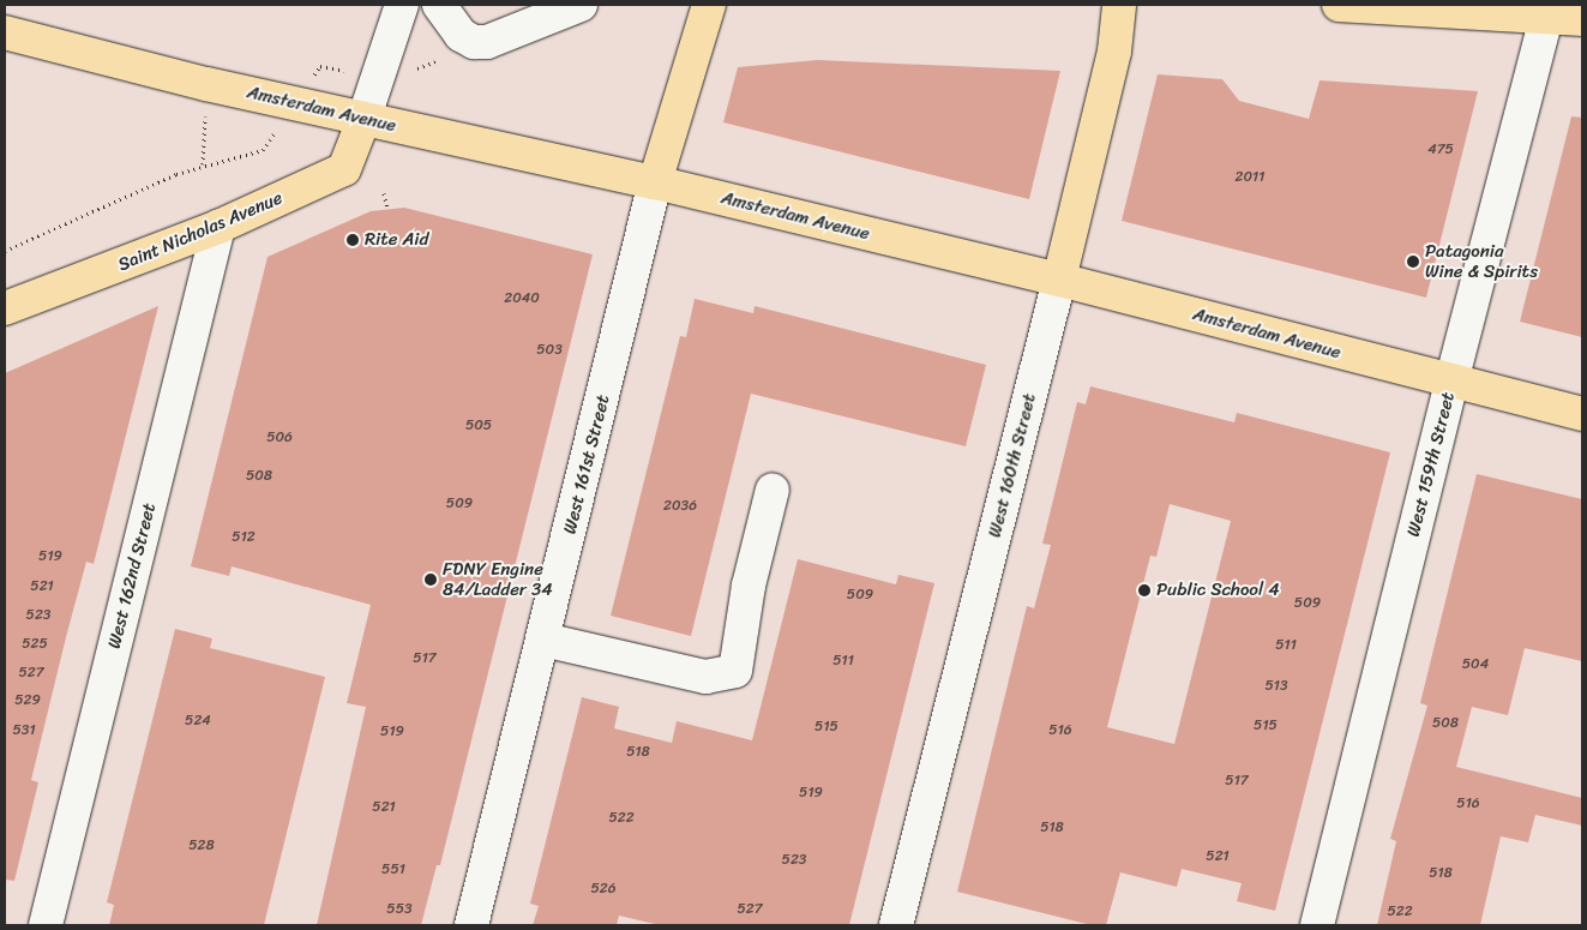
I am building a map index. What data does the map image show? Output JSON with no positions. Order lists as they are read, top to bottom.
{
  "streets": {
    "main road": [
      "Amsterdam Avenue",
      "Saint Nicholas Avenue",
      "West 161st Street",
      "West 160th Street"
    ],
    "street": ["West 159th Street", "West 162nd Street"]
  },
  "crossings": [
    ["Amsterdam Avenue", "Saint Nicholas Avenue"],
    ["Amsterdam Avenue", "West 161st Street"],
    ["Amsterdam Avenue", "West 159th Street"],
    ["Amsterdam Avenue", "West 160th Street"],
    ["Saint Nicholas Avenue", "West 162nd Street"]
  ],
  "places": [
    "Rite Aid",
    "Patagonia Wine & Spirits",
    "FDNY Engine 84/Ladder 34",
    "Public School 4"
  ],
  "house_numbers": [
    "475",
    "2011",
    "2040",
    "503",
    "505",
    "506",
    "508",
    "509",
    "2036",
    "512",
    "519",
    "521",
    "509",
    "509",
    "523",
    "525",
    "511",
    "517",
    "511",
    "504",
    "527",
    "513",
    "529",
    "524",
    "508",
    "515",
    "515",
    "531",
    "516",
    "519",
    "518",
    "517",
    "519",
    "516",
    "521",
    "522",
    "518",
    "528",
    "521",
    "523",
    "551",
    "518",
    "526",
    "553",
    "527",
    "522"
  ]
}
